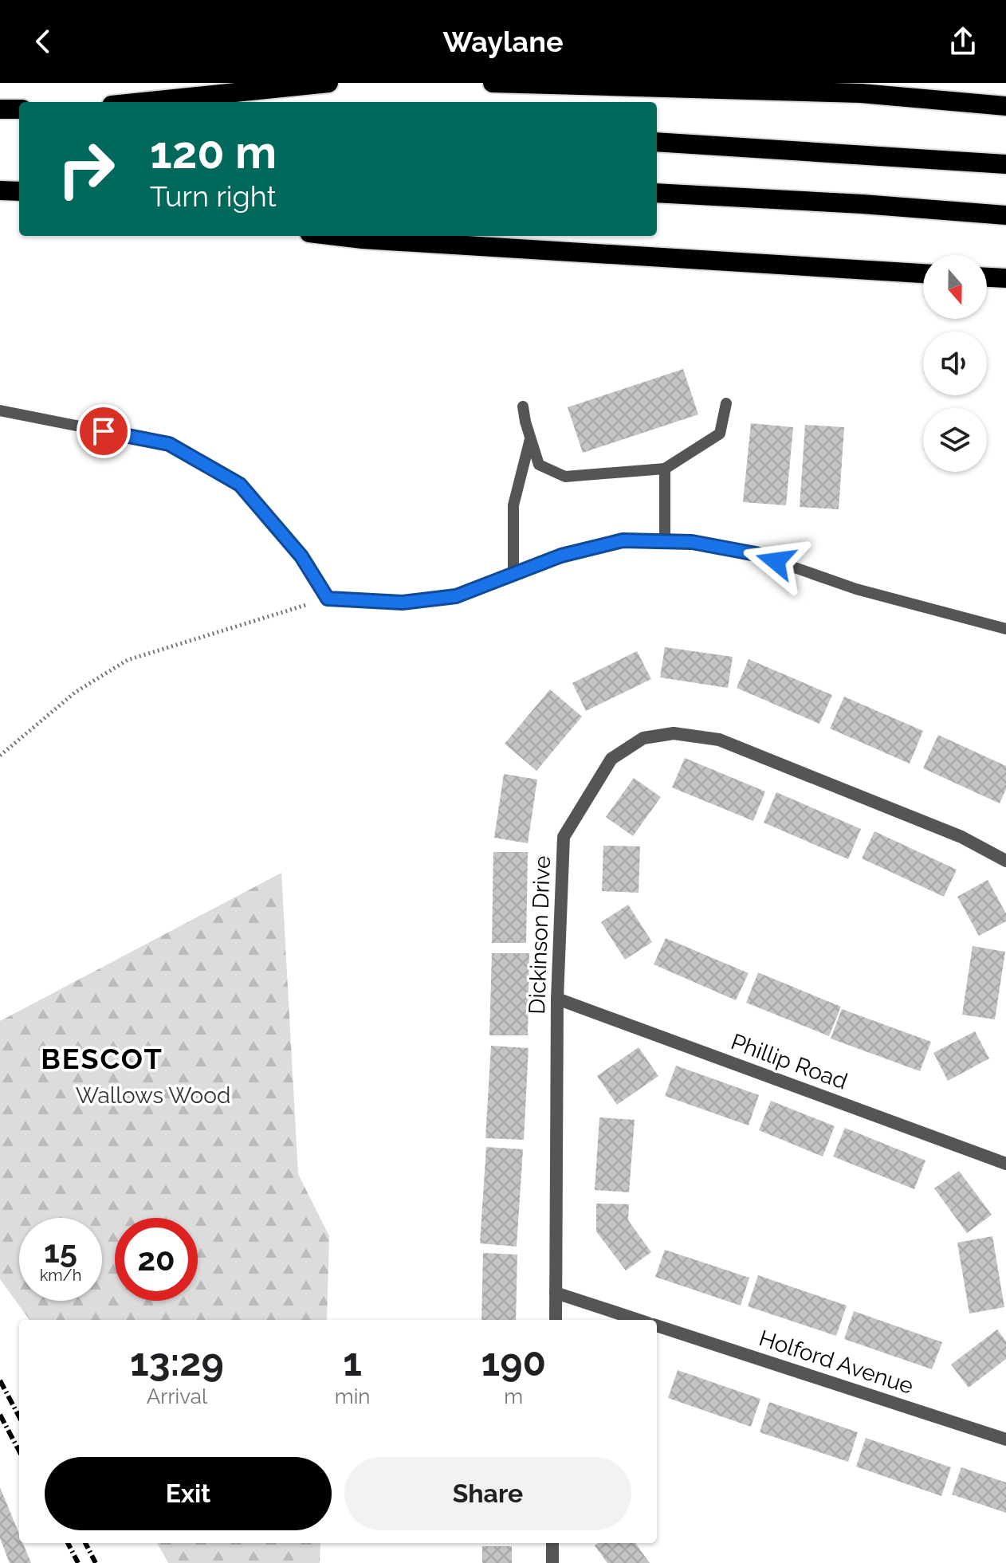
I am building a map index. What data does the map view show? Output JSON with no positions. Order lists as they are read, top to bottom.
{
  "streets": {
    "street": ["Dickinson Drive", "Phillip Road", "Holford Avenue"]
  },
  "crossings": [
    ["Dickinson Drive", "Phillip Road"]
  ],
  "districts": ["BESCOT"],
  "parks": ["Wallows Wood"],
  "north": "bottom",
  "page": {
    "header": "Waylane",
    "turn": ["120 m", "Turn right"],
    "speed": "15 km/h",
    "limit": "20",
    "eta": [
      "13:29",
      "Arrival",
      "1",
      "min",
      "190",
      "m"
    ],
    "buttons": ["Exit", "Share"]
  }
}
